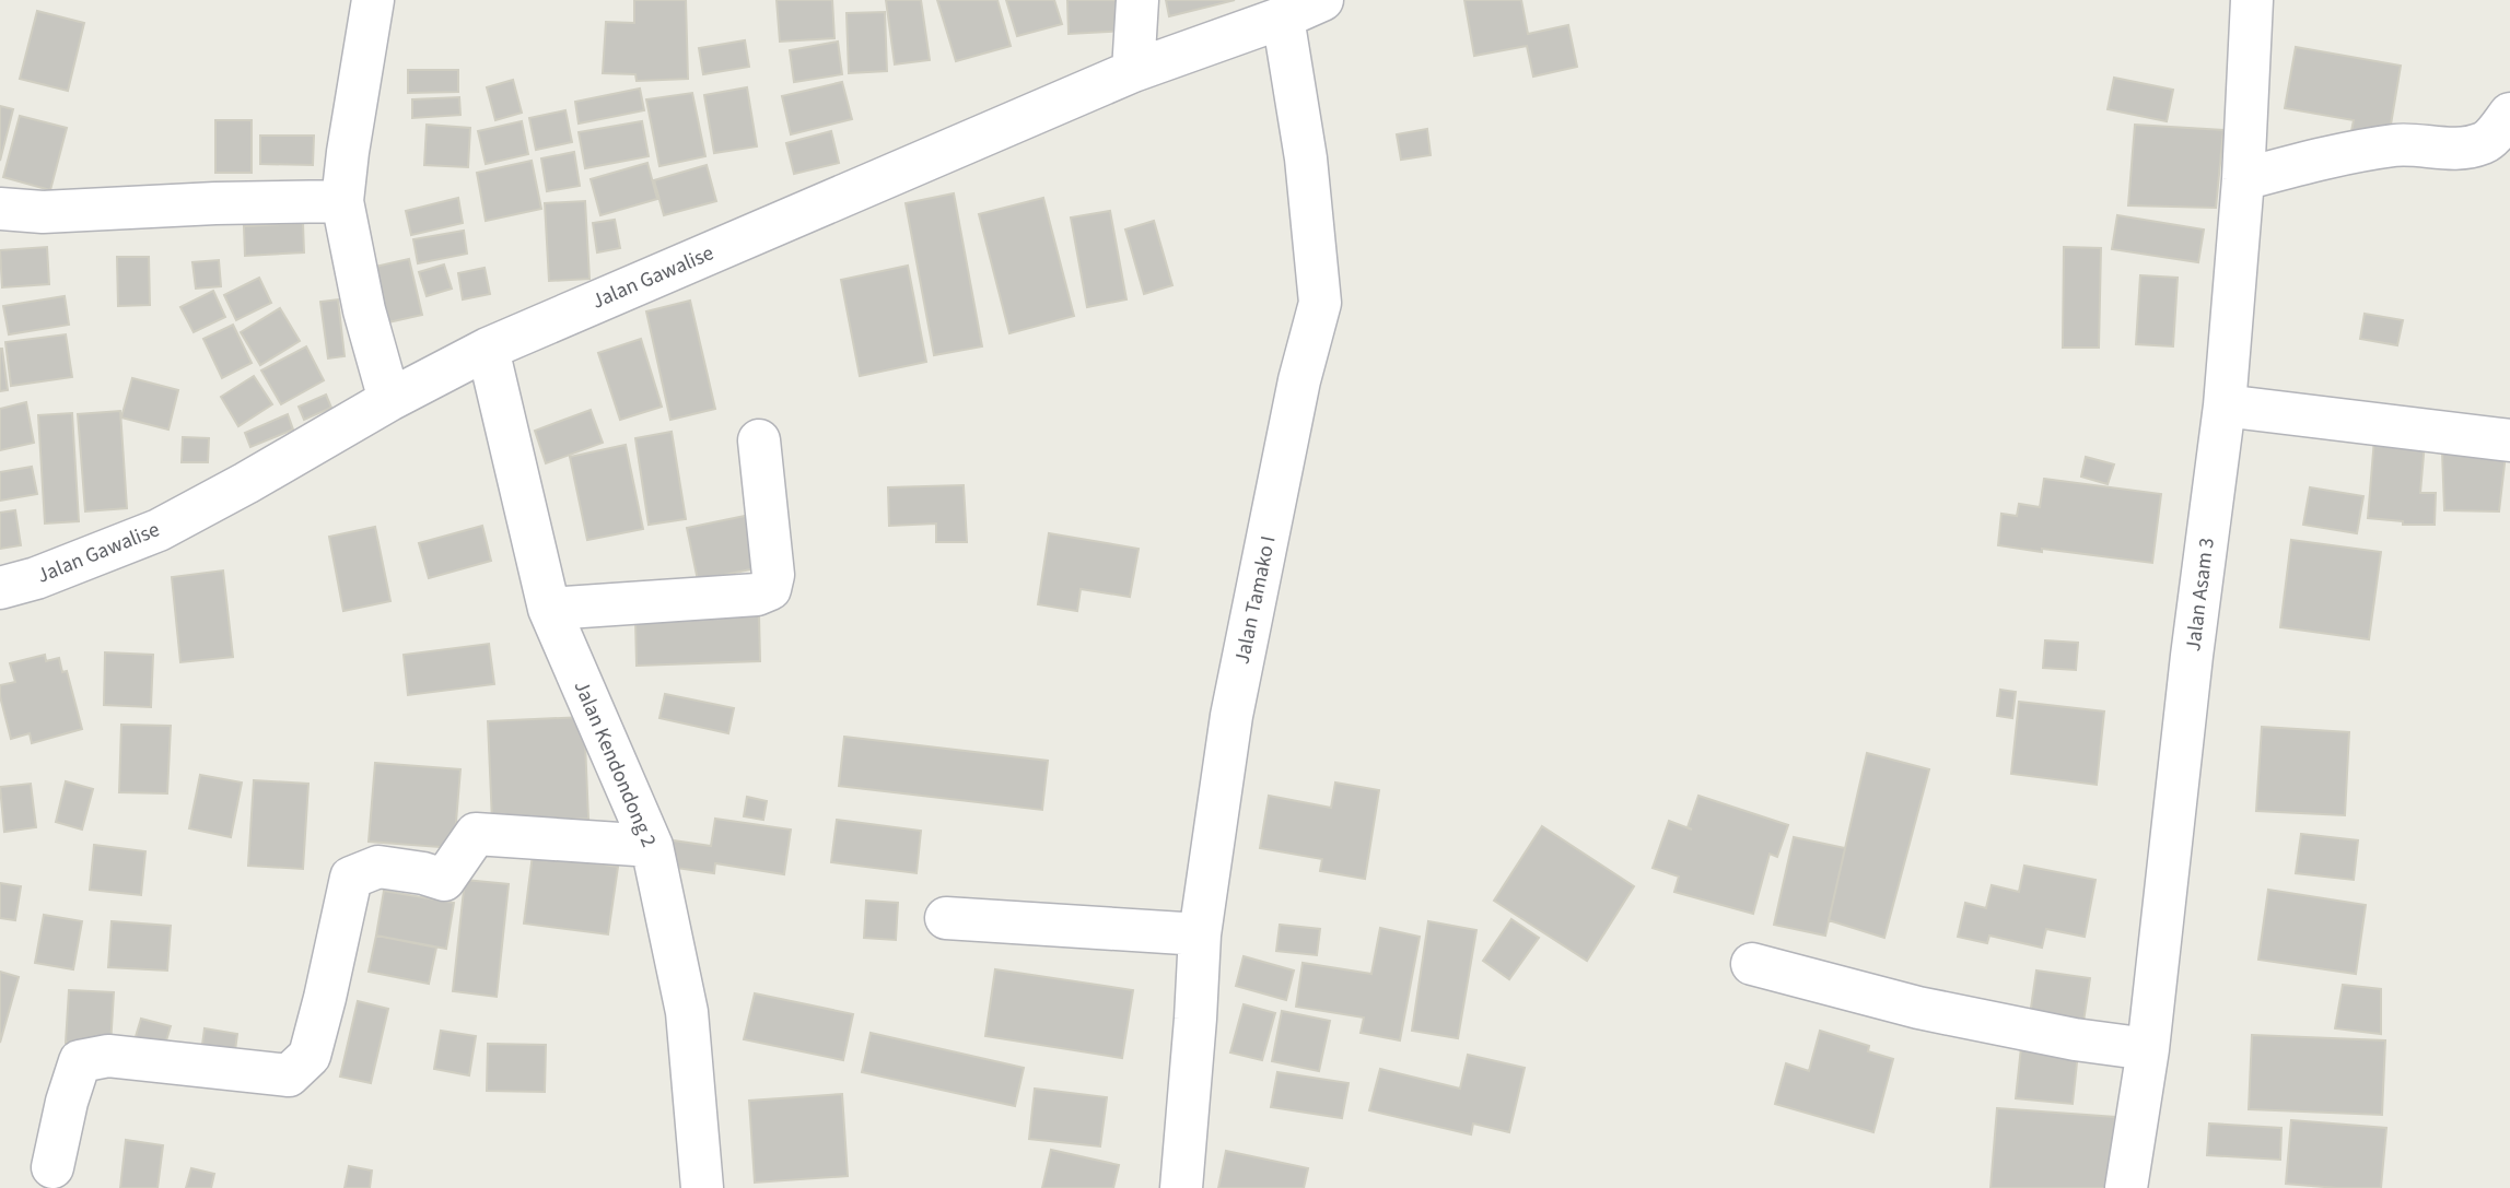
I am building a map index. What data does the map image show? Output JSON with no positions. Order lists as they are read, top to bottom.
{
  "streets": {
    "street": [
      "Jalan Gawalise",
      "Jalan Asam 3",
      "Jalan Tamako I",
      "Jalan Kendondong 2"
    ]
  },
  "crossings": [
    ["Jalan Gawalise", "Jalan Tamako I"],
    ["Jalan Gawalise", "Jalan Kendondong 2"]
  ]
}
